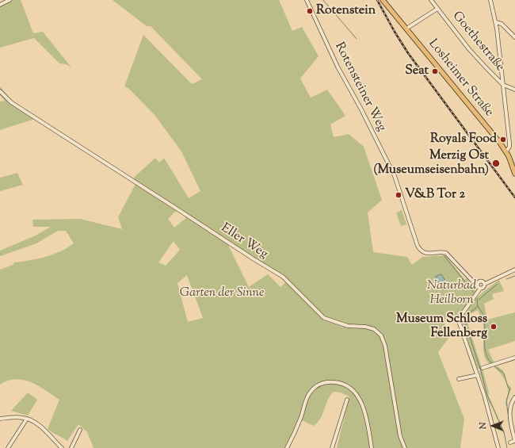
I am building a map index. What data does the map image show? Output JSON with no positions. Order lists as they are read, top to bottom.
{
  "streets": {
    "main road": ["Losheimer Straße"],
    "street": ["Goethestraße", "Rotensteiner Weg", "Eller Weg"]
  },
  "parks": ["Naturbad Heilborn", "Garten der Sinne"],
  "places": [
    "Rotenstein",
    "Seat",
    "Royals Food",
    "Merzig Ost (Museumseisenbahn)",
    "V&B Tor 2",
    "Museum Schloss Fellenberg"
  ],
  "north": "left"
}
